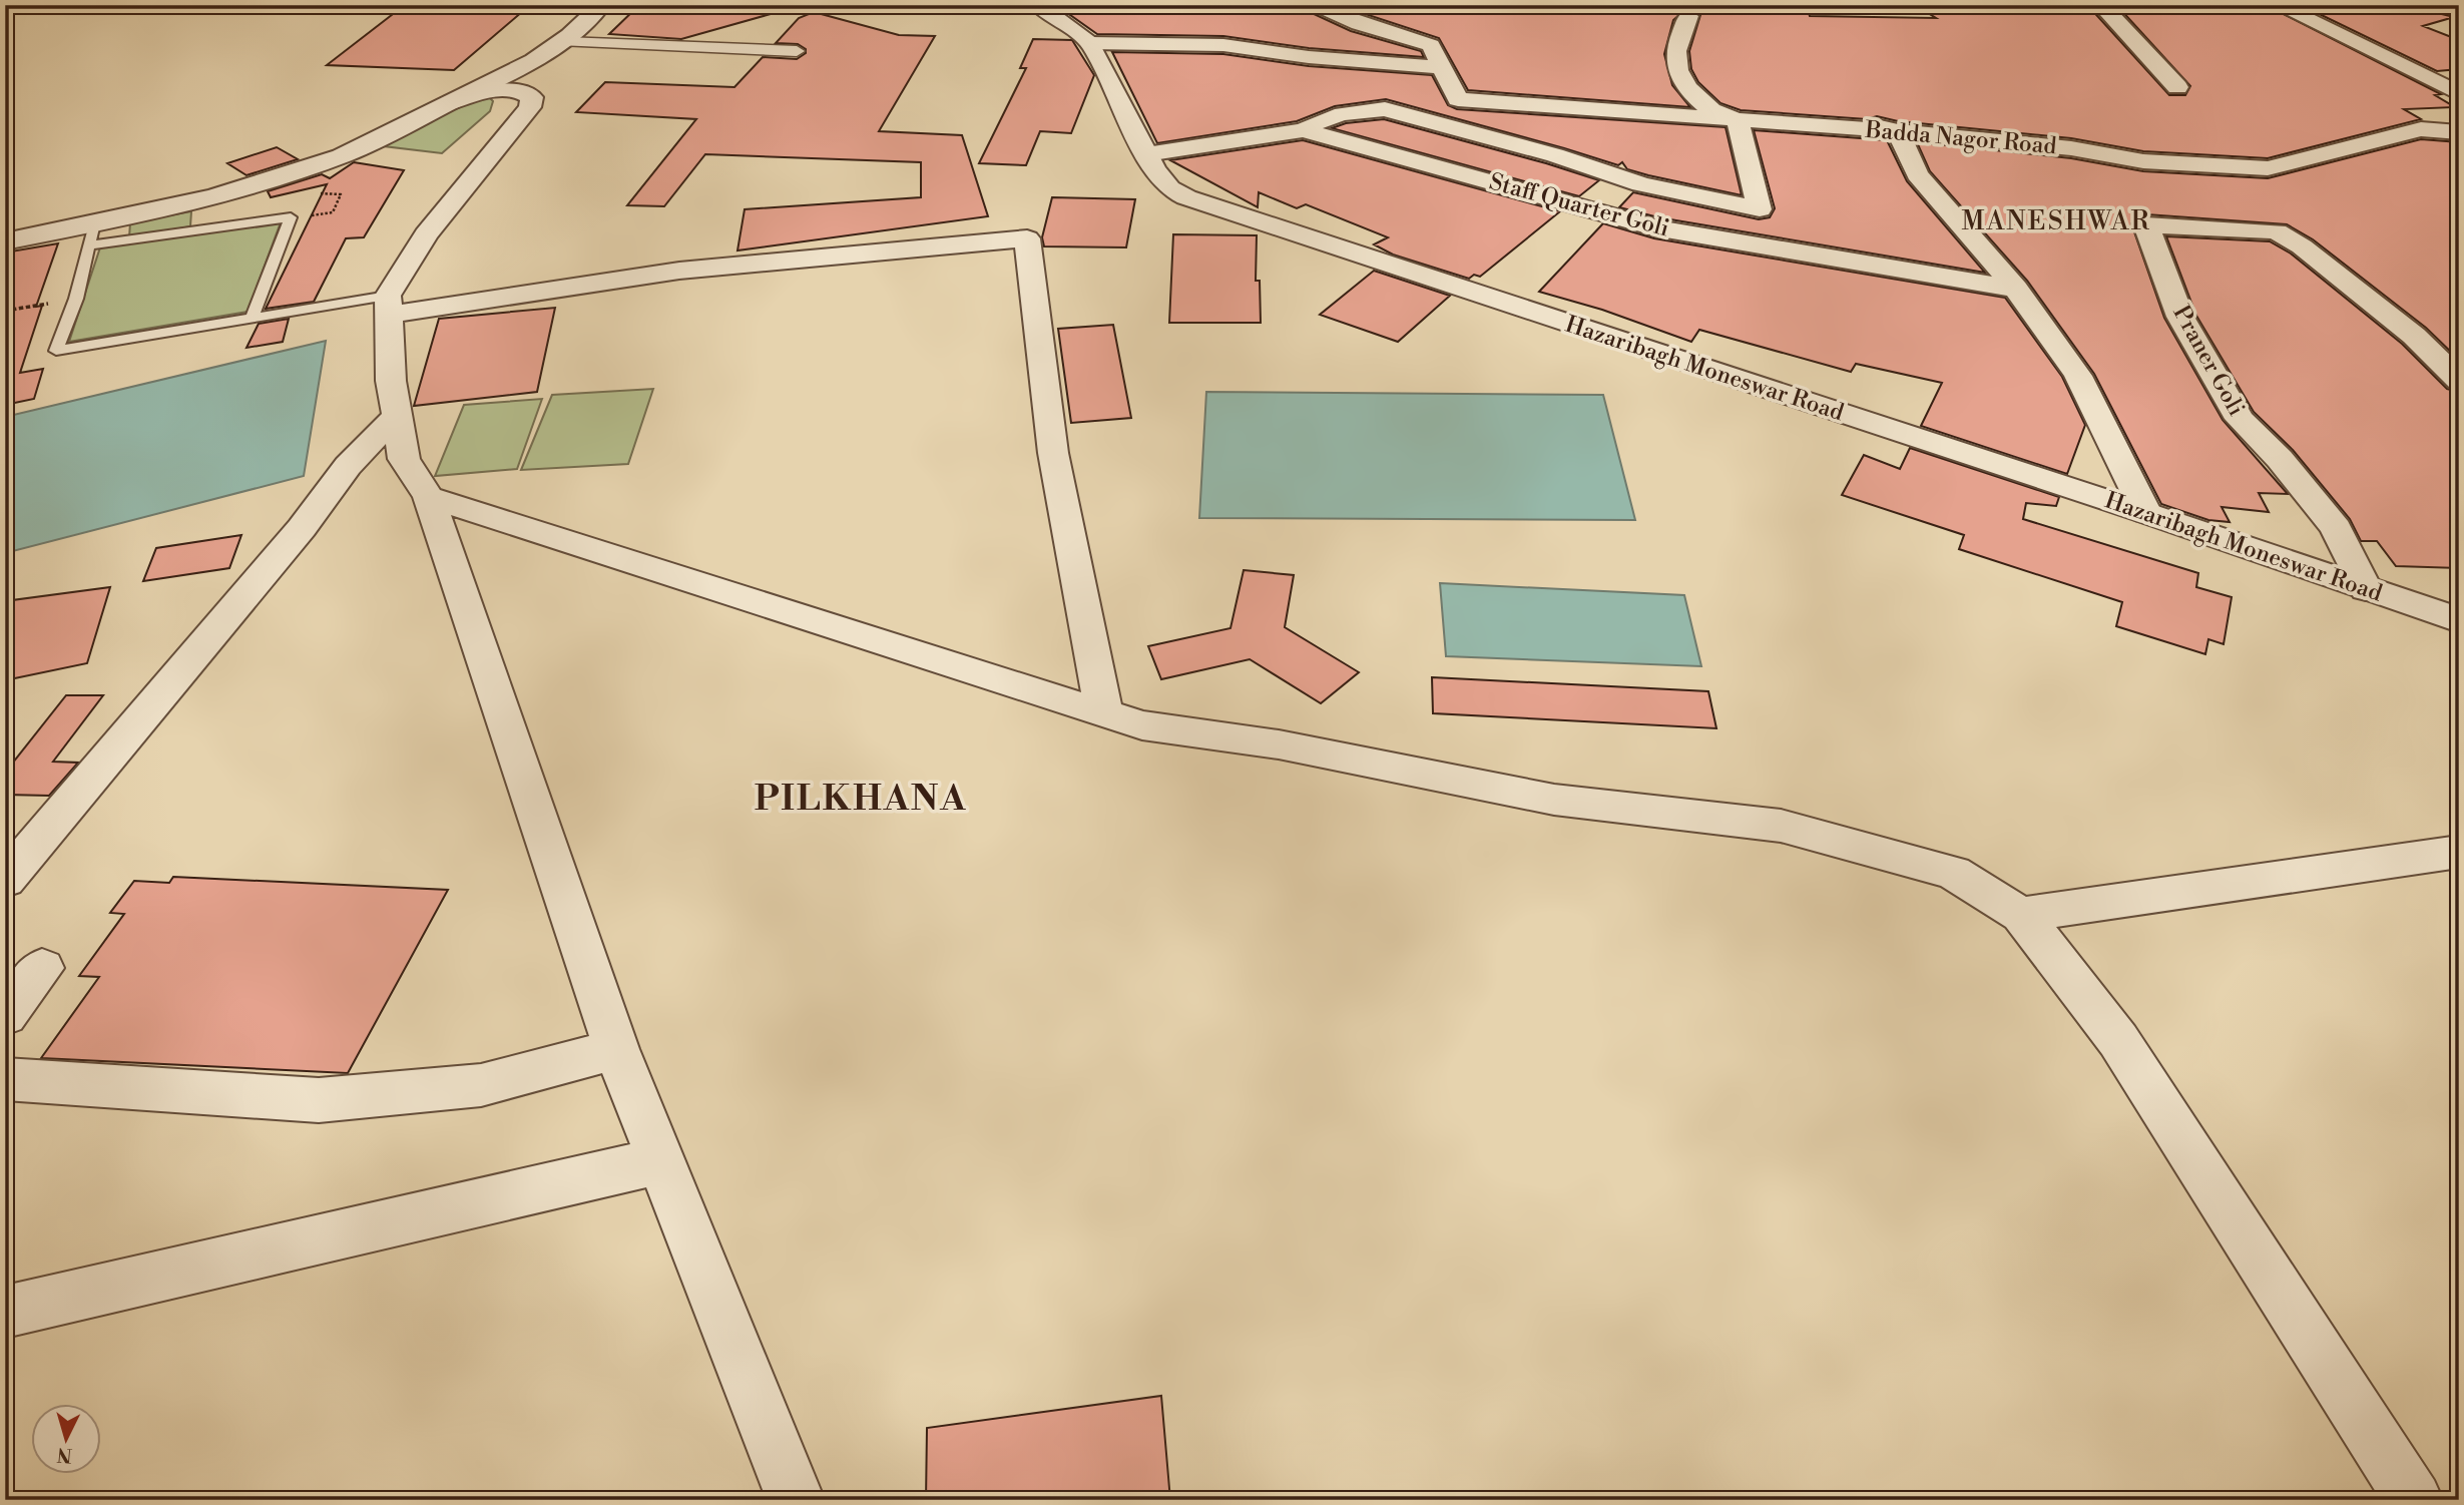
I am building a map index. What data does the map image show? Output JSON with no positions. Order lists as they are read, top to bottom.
{
  "streets": {
    "street": [
      "Badda Nagor Road",
      "Staff Quarter Goli",
      "Praner Goli",
      "Hazaribagh Moneswar Road"
    ]
  },
  "crossings": [
    ["Staff Quarter Goli", "Hazaribagh Moneswar Road"],
    ["Praner Goli", "Hazaribagh Moneswar Road"]
  ],
  "districts": ["MANESHWAR", "PILKHANA"],
  "north": "bottom"
}
